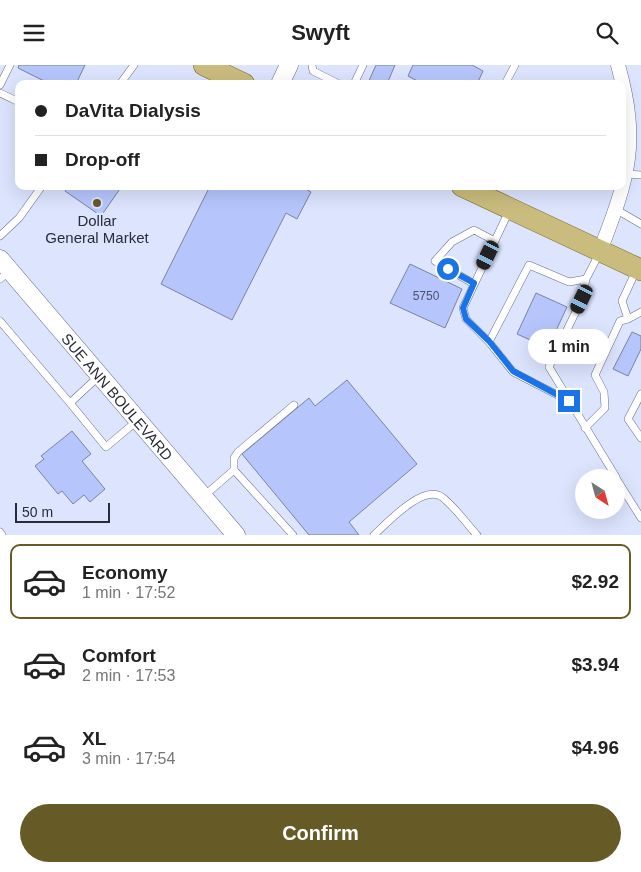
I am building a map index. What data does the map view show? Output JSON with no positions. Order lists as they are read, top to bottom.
{
  "streets": {
    "street": ["SUE ANN BOULEVARD"]
  },
  "places": ["Dollar General Market"],
  "house_numbers": ["5750"],
  "scale_bar": "50 m",
  "north": "bottom right",
  "page": {
    "header": "Swyft",
    "banner": ["DaVita Dialysis", "Drop-off"],
    "bubble": "1 min",
    "scale": "50 m",
    "list": [
      {
        "name": "Economy",
        "note": "1 min · 17:52",
        "value": "$2.92"
      },
      {
        "name": "Comfort",
        "note": "2 min · 17:53",
        "value": "$3.94"
      },
      {
        "name": "XL",
        "note": "3 min · 17:54",
        "value": "$4.96"
      }
    ],
    "buttons": "Confirm"
  }
}
